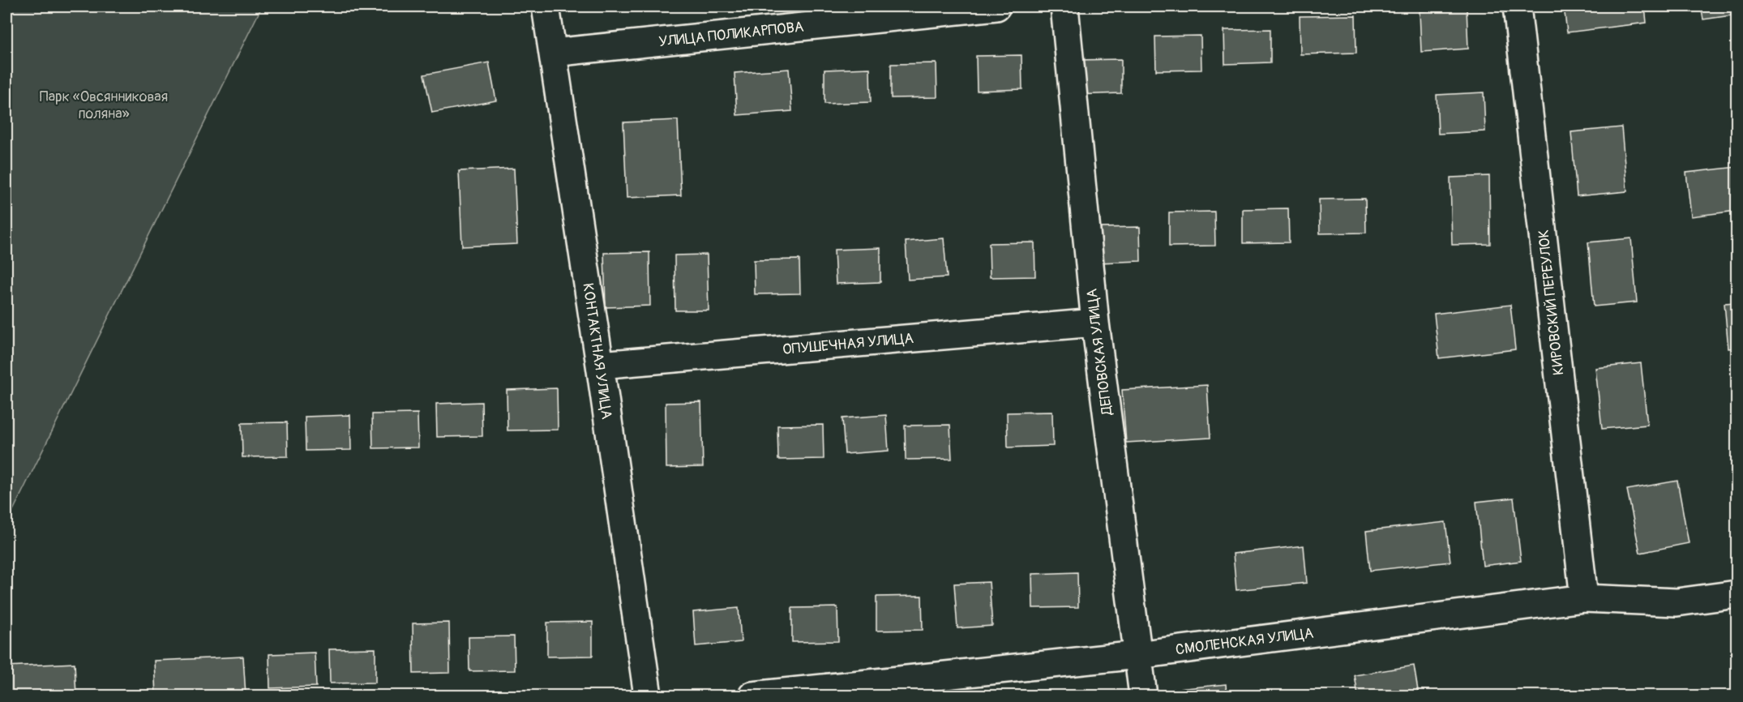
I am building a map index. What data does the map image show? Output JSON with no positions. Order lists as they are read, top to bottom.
{
  "streets": {
    "street": [
      "УЛИЦА ПОЛИКАРПОВА",
      "КИРОВСКИЙ ПЕРЕУЛОК",
      "ОПУШЕЧНАЯ УЛИЦА",
      "КОНТАКТНАЯ УЛИЦА",
      "ДЕПОВСКАЯ УЛИЦА",
      "СМОЛЕНСКАЯ УЛИЦА"
    ]
  },
  "crossings": [
    ["УЛИЦА ПОЛИКАРПОВА", "КОНТАКТНАЯ УЛИЦА"],
    ["КИРОВСКИЙ ПЕРЕУЛОК", "СМОЛЕНСКАЯ УЛИЦА"],
    ["ОПУШЕЧНАЯ УЛИЦА", "КОНТАКТНАЯ УЛИЦА"],
    ["ОПУШЕЧНАЯ УЛИЦА", "ДЕПОВСКАЯ УЛИЦА"],
    ["ДЕПОВСКАЯ УЛИЦА", "СМОЛЕНСКАЯ УЛИЦА"]
  ],
  "parks": ["Парк «Овсянниковая поляна»"]
}
